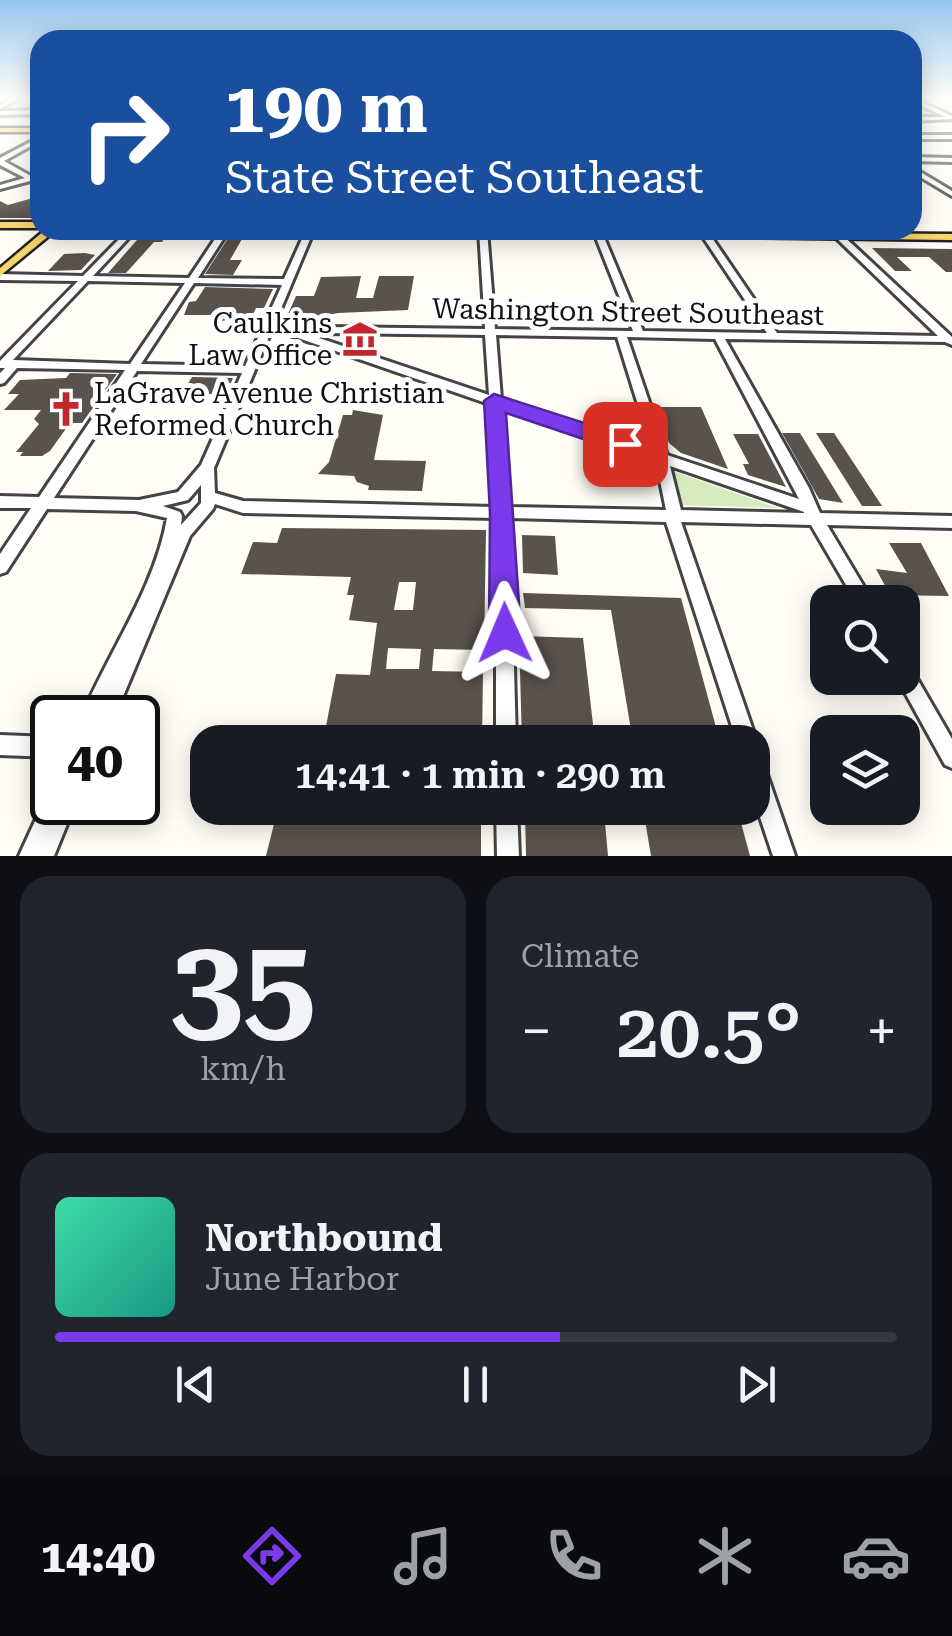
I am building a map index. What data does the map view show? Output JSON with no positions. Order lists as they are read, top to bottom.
{
  "streets": {
    "street": ["Washington Street Southeast"]
  },
  "places": {
    "museum": ["Caulkins Law Office"],
    "church": ["LaGrave Avenue Christian Reformed Church"]
  },
  "page": {
    "turn": ["190 m", "State Street Southeast"],
    "limit": "40",
    "trip": "14:41 · 1 min · 290 m",
    "tile": [
      ["35", "km/h"],
      "Climate"
    ],
    "heat": ["−", "20.5°", "+"],
    "song": ["Northbound", "June Harbor"],
    "tabs": "14:40"
  }
}
